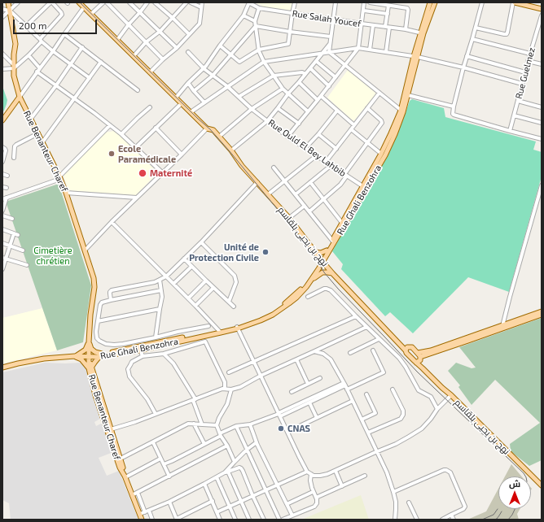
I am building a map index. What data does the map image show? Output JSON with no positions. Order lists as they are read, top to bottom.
{
  "streets": {
    "main road": ["Rue Benanteur Charef", "Rue Ghali Benzohra", "نهج بن يحيى بلقاسم"],
    "street": ["Rue Salah Youcef", "Rue Guelmez", "Rue Ould El Bey Lahbib"]
  },
  "crossings": [
    ["Rue Salah Youcef", "Rue Ghali Benzohra"],
    ["Rue Ould El Bey Lahbib", "Rue Ghali Benzohra"],
    ["Rue Benanteur Charef", "Rue Ghali Benzohra"],
    ["Rue Ghali Benzohra", "نهج بن يحيى بلقاسم"]
  ],
  "parks": ["Cimetière chrétien"],
  "places": [
    "Ecole Paramédicale",
    "Maternité",
    "Unité de Protection Civile",
    "CNAS"
  ],
  "scale_bar": "200 m",
  "north": "top"
}
